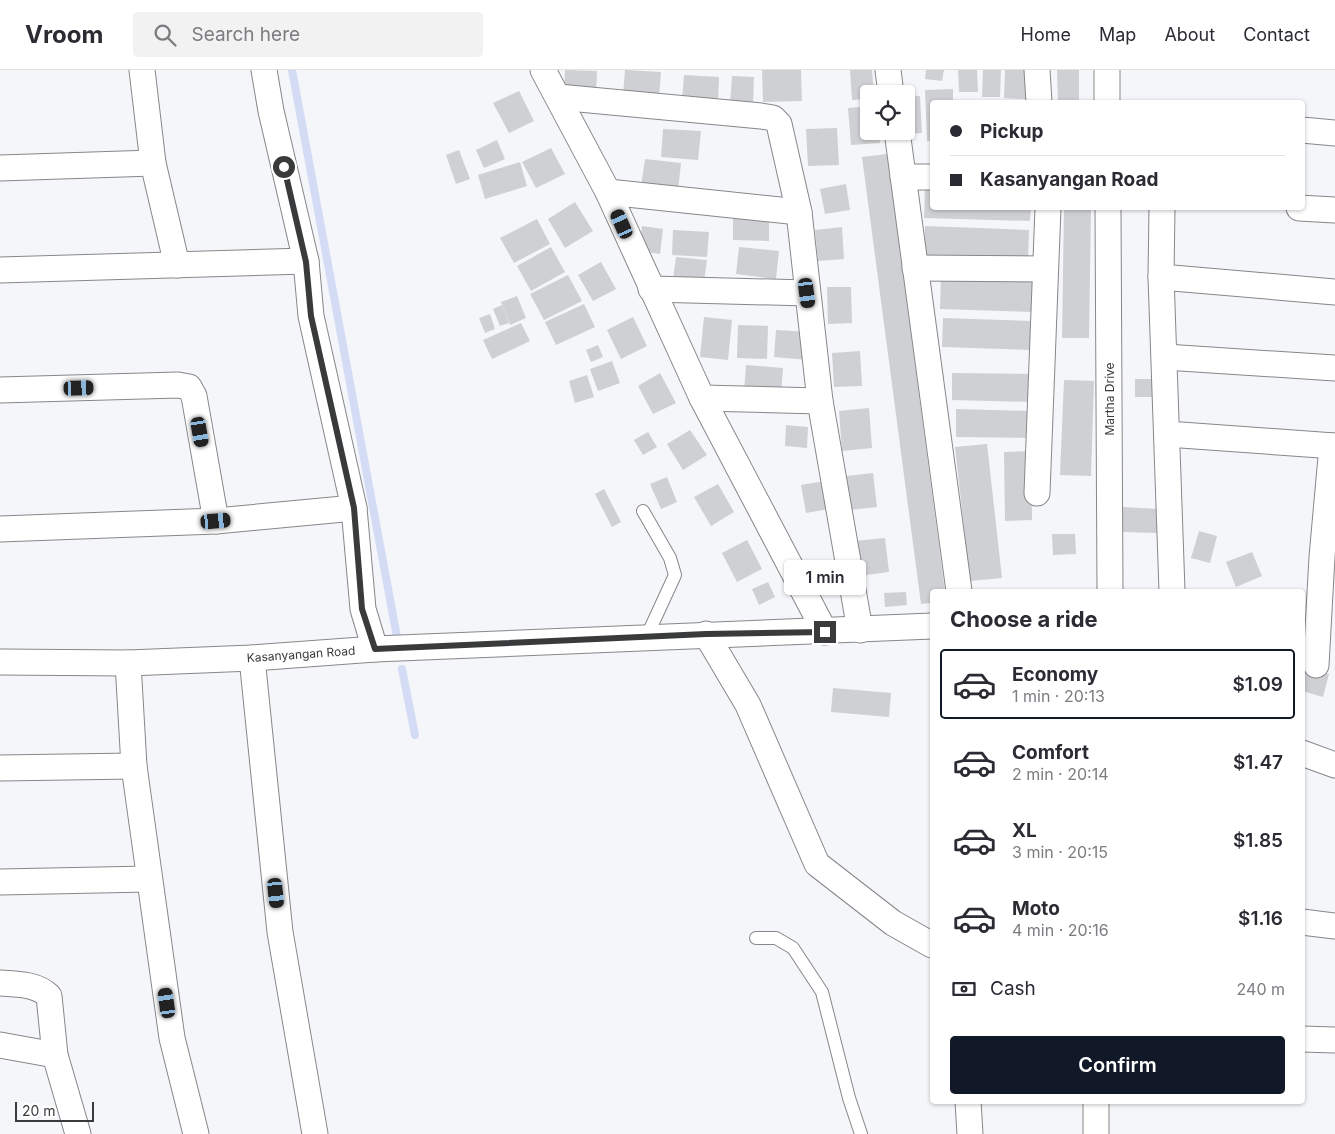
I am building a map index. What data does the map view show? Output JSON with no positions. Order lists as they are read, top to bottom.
{
  "streets": {
    "street": ["Martha Drive", "Kasanyangan Road"]
  },
  "scale_bar": "20 m",
  "page": {
    "header": "Vroom",
    "search": "Search here",
    "nav": [
      "Home",
      "Map",
      "About",
      "Contact"
    ],
    "banner": ["Pickup", "Kasanyangan Road"],
    "bubble": "1 min",
    "heading": "Choose a ride",
    "list": [
      {
        "name": "Economy",
        "note": "1 min · 20:13",
        "value": "$1.09"
      },
      {
        "name": "Comfort",
        "note": "2 min · 20:14",
        "value": "$1.47"
      },
      {
        "name": "XL",
        "note": "3 min · 20:15",
        "value": "$1.85"
      },
      {
        "name": "Moto",
        "note": "4 min · 20:16",
        "value": "$1.16"
      }
    ],
    "pay": ["Cash", "240 m"],
    "buttons": "Confirm",
    "scale": "20 m"
  }
}
